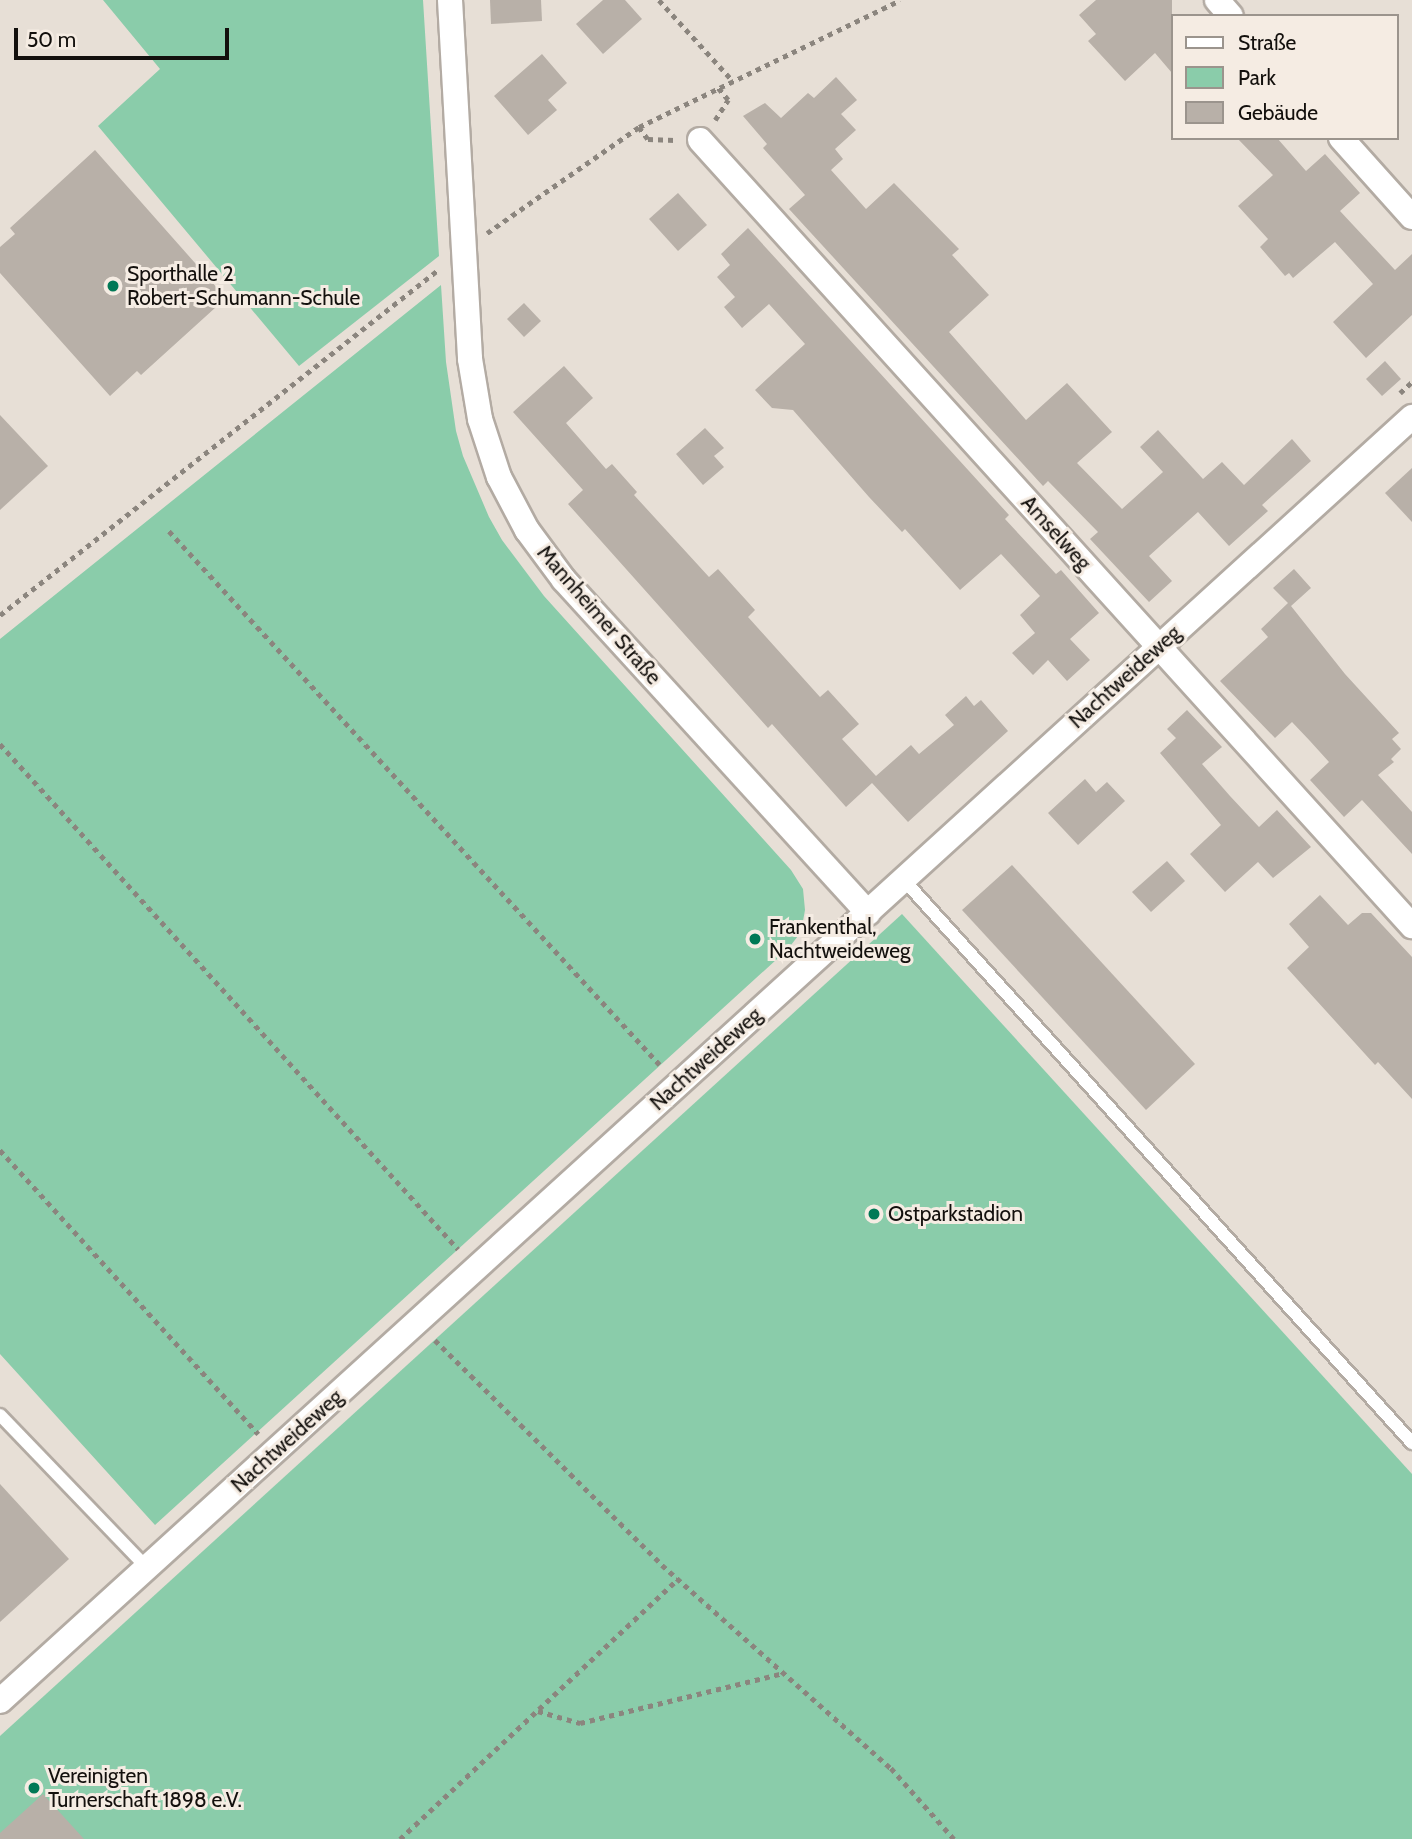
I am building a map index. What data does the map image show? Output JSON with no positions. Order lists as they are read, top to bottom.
{
  "streets": {
    "street": ["Amselweg", "Mannheimer Straße", "Nachtweideweg"]
  },
  "crossings": [
    ["Amselweg", "Nachtweideweg"],
    ["Mannheimer Straße", "Nachtweideweg"]
  ],
  "places": [
    "Sporthalle 2 Robert-Schumann-Schule",
    "Frankenthal, Nachtweideweg",
    "Ostparkstadion",
    "Vereinigten Turnerschaft 1898 e.V."
  ],
  "legend": ["Straße", "Park", "Gebäude"],
  "scale_bar": "50 m"
}
